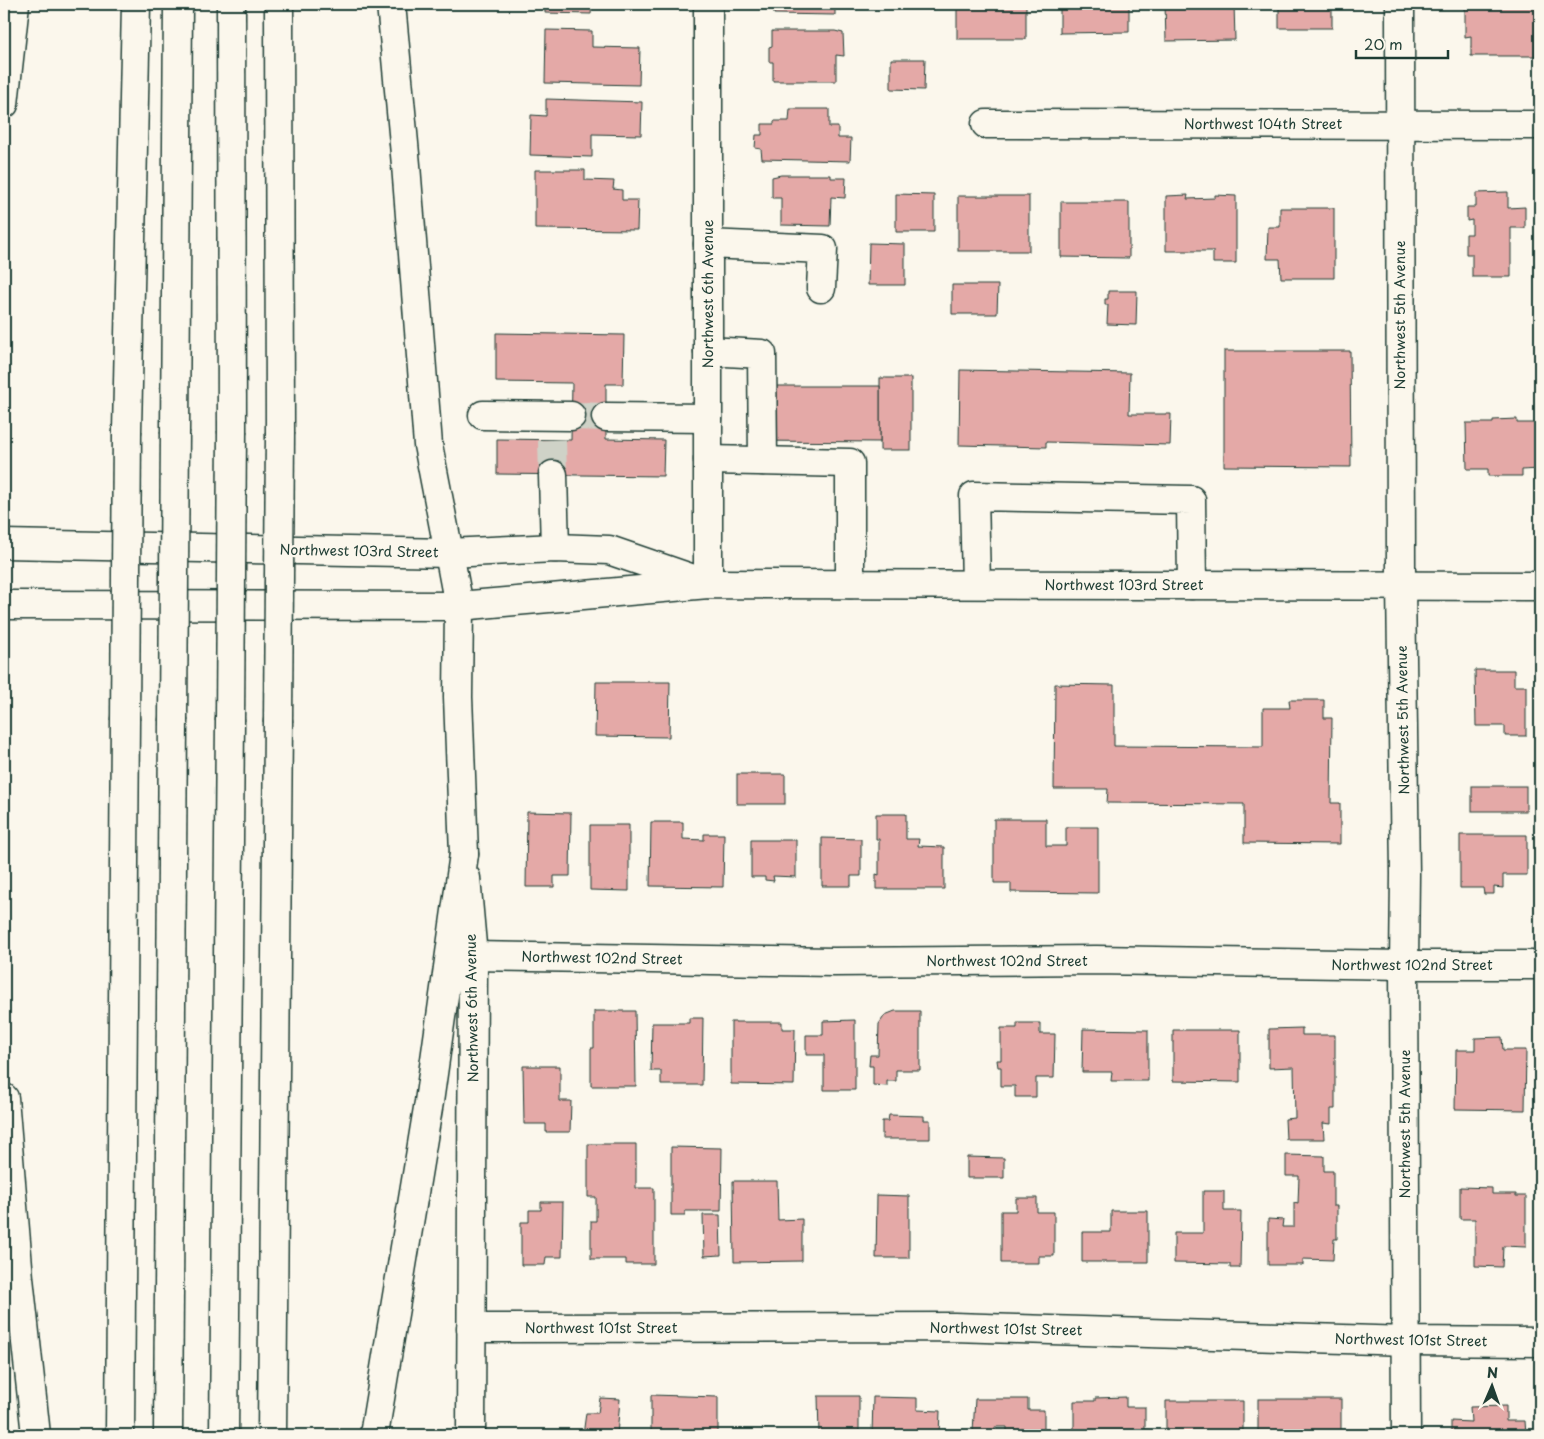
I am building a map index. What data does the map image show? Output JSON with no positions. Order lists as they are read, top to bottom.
{
  "streets": {
    "main road": [
      "Northwest 104th Street",
      "Northwest 6th Avenue",
      "Northwest 5th Avenue",
      "Northwest 103rd Street",
      "Northwest 102nd Street",
      "Northwest 101st Street"
    ]
  },
  "crossings": [
    ["Northwest 104th Street", "Northwest 5th Avenue"],
    ["Northwest 6th Avenue", "Northwest 103rd Street"],
    ["Northwest 6th Avenue", "Northwest 102nd Street"],
    ["Northwest 6th Avenue", "Northwest 101st Street"],
    ["Northwest 5th Avenue", "Northwest 103rd Street"],
    ["Northwest 5th Avenue", "Northwest 102nd Street"],
    ["Northwest 5th Avenue", "Northwest 101st Street"]
  ],
  "scale_bar": "20 m",
  "north": "top"
}
